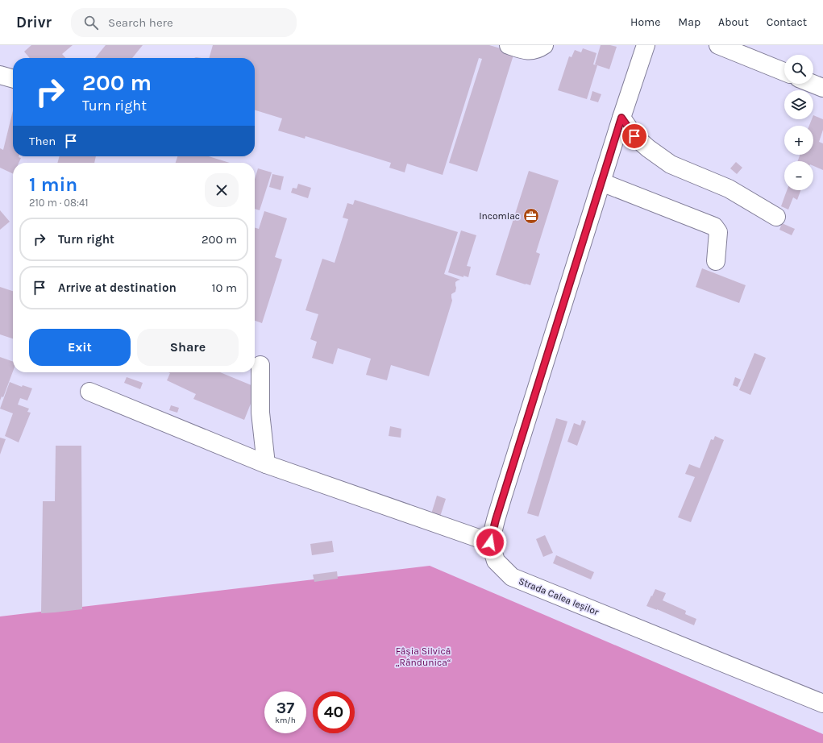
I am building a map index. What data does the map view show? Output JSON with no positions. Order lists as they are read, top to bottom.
{
  "streets": {
    "street": ["Strada Calea Ieșilor"]
  },
  "parks": ["Fâşia Silvică „Rândunica“"],
  "places": {
    "office": ["Incomlac"]
  },
  "page": {
    "header": "Drivr",
    "search": "Search here",
    "nav": [
      "Home",
      "Map",
      "About",
      "Contact"
    ],
    "map_buttons": ["+", "−"],
    "turn": ["200 m", "Turn right"],
    "then": "Then",
    "heading": ["1 min", "210 m · 08:41"],
    "list": [
      {
        "name": "Turn right",
        "value": "200 m"
      },
      {
        "name": "Arrive at destination",
        "value": "10 m"
      }
    ],
    "buttons": ["Exit", "Share"],
    "speed": "37 km/h",
    "limit": "40"
  }
}
